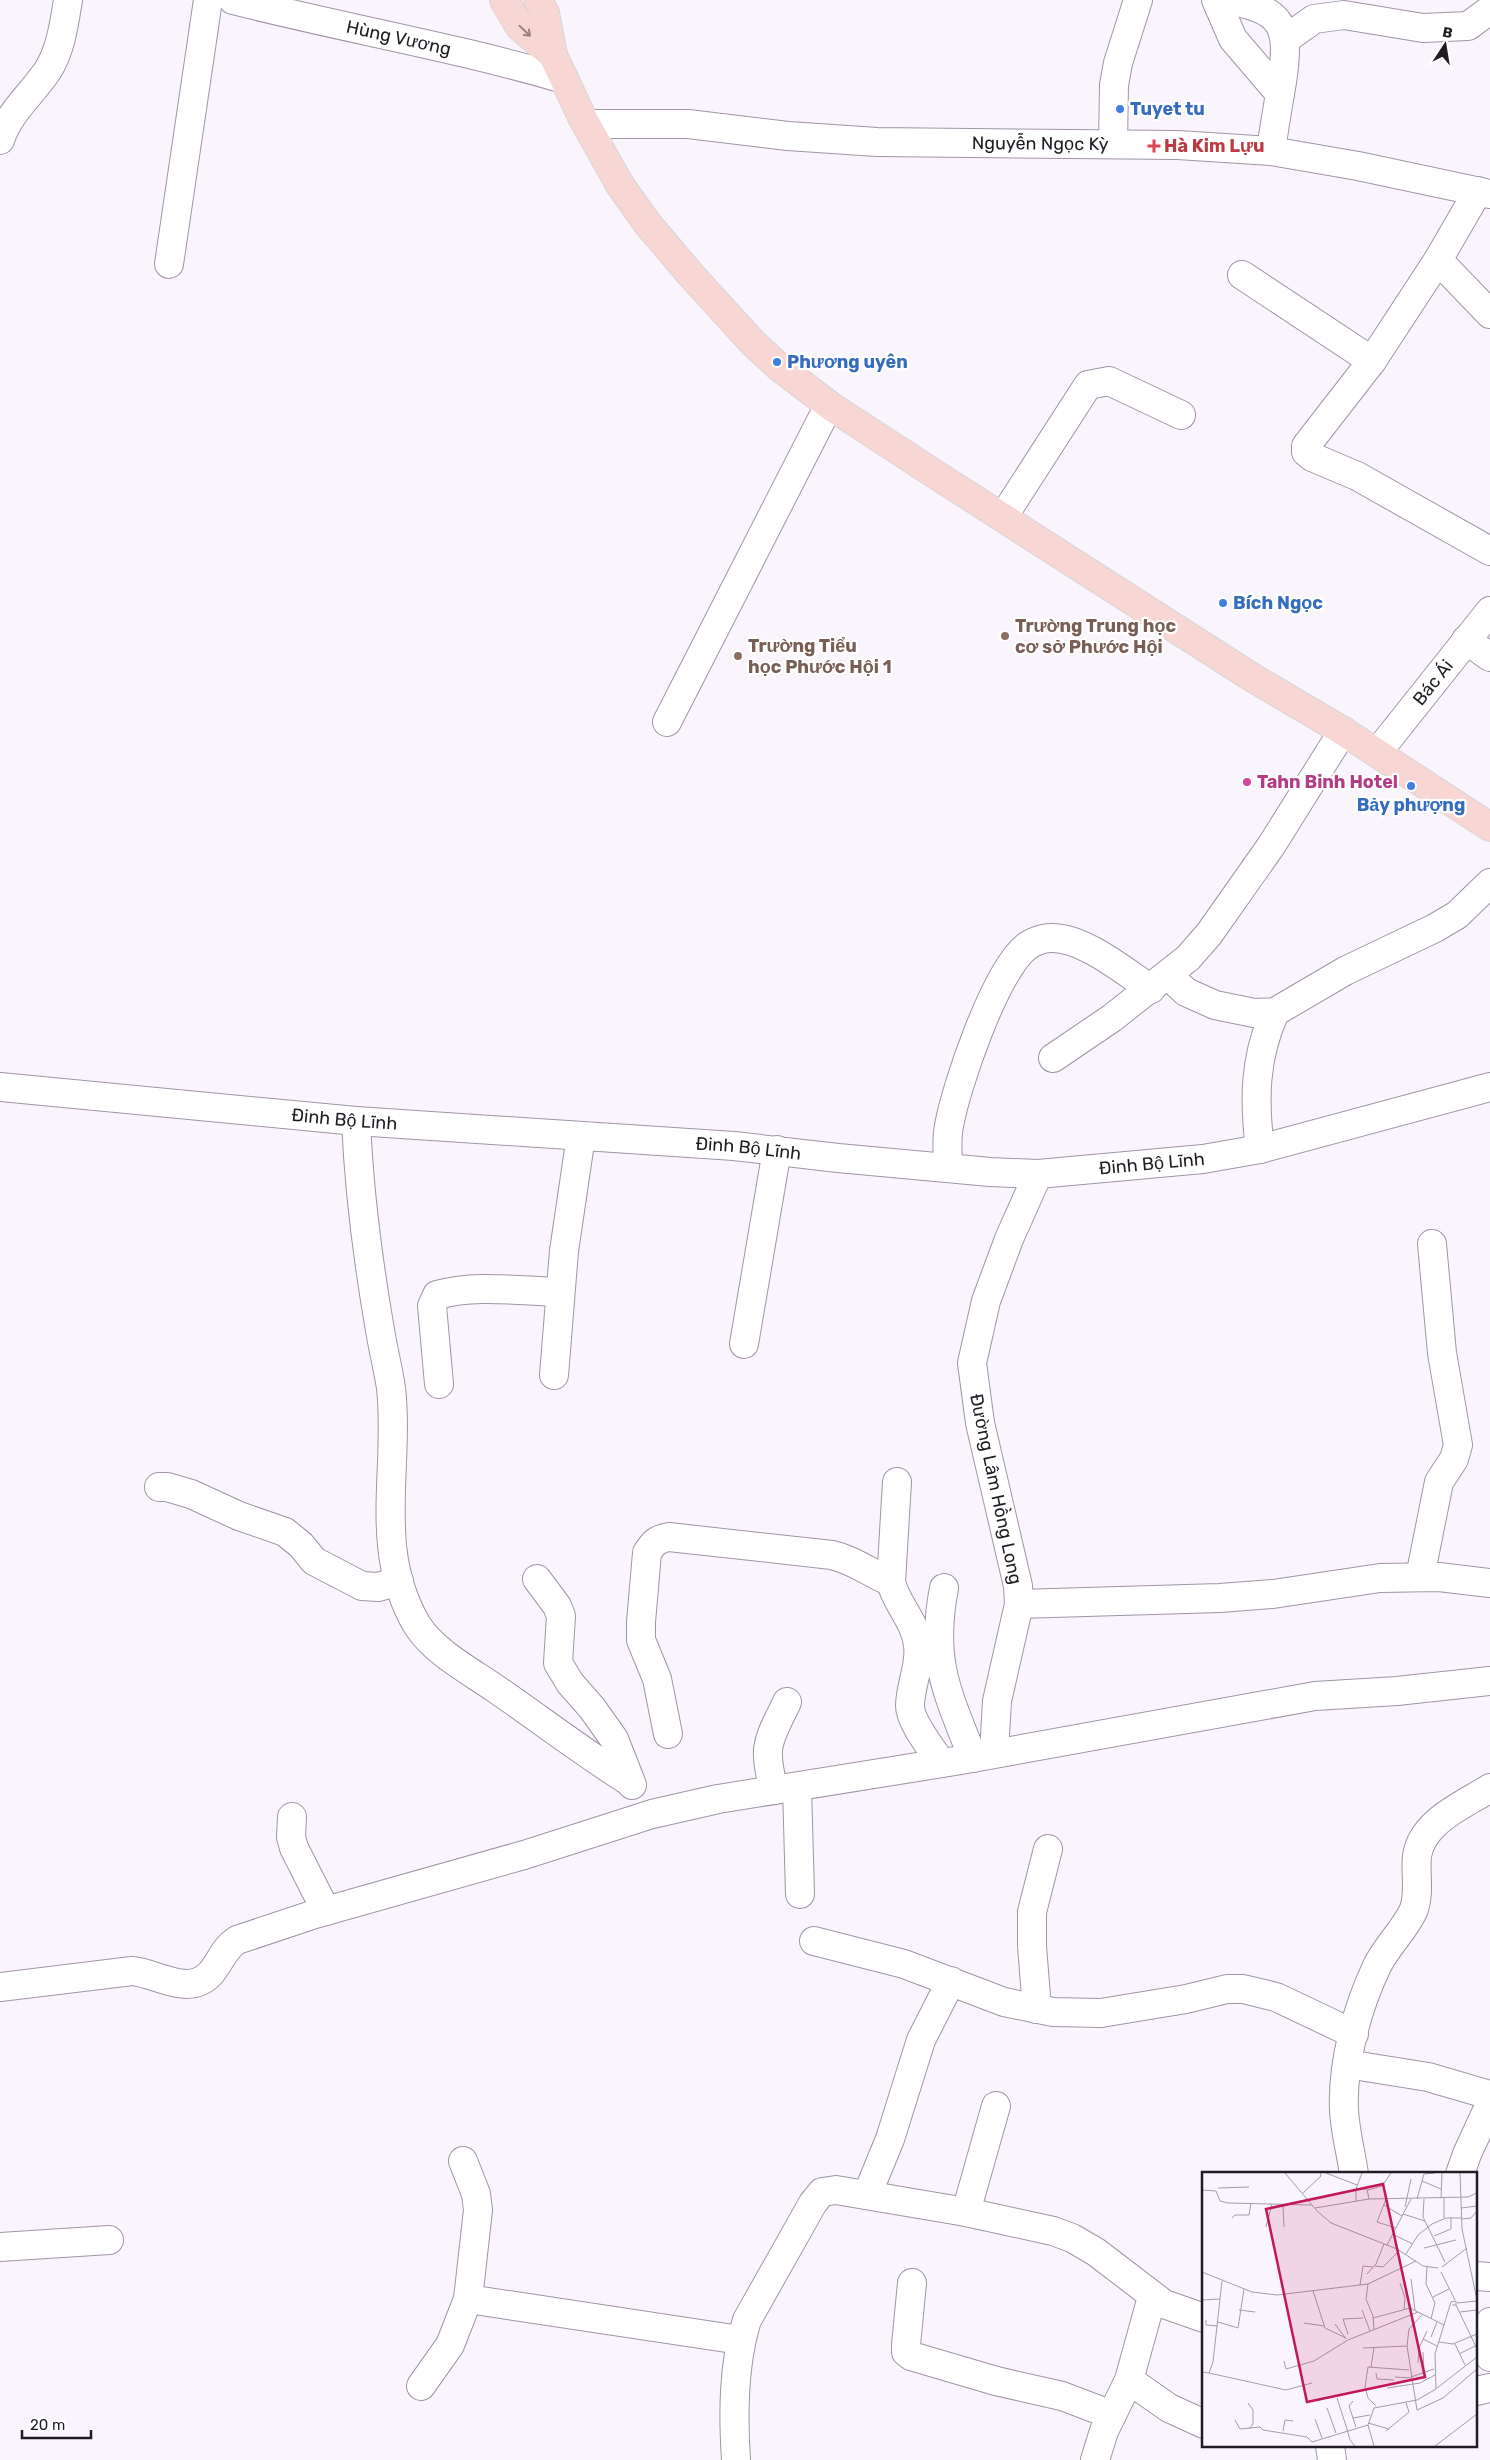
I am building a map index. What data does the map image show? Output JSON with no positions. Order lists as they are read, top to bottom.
{
  "streets": {
    "street": [
      "Hùng Vương",
      "Nguyễn Ngọc Kỳ",
      "Bác Ái",
      "Đinh Bộ Lĩnh",
      "Đường Lâm Hồng Long"
    ]
  },
  "crossings": [
    ["Đinh Bộ Lĩnh", "Đường Lâm Hồng Long"]
  ],
  "places": {
    "other": [
      "Tuyet tu",
      "Phương uyên",
      "Bích Ngọc",
      "Trường Trung học cơ sở Phước Hội",
      "Trường Tiểu học Phước Hội 1",
      "Tahn Binh Hotel",
      "Bảy phượng"
    ],
    "health": ["Hà Kim Lựu"]
  },
  "scale_bar": "20 m",
  "north": "top"
}
